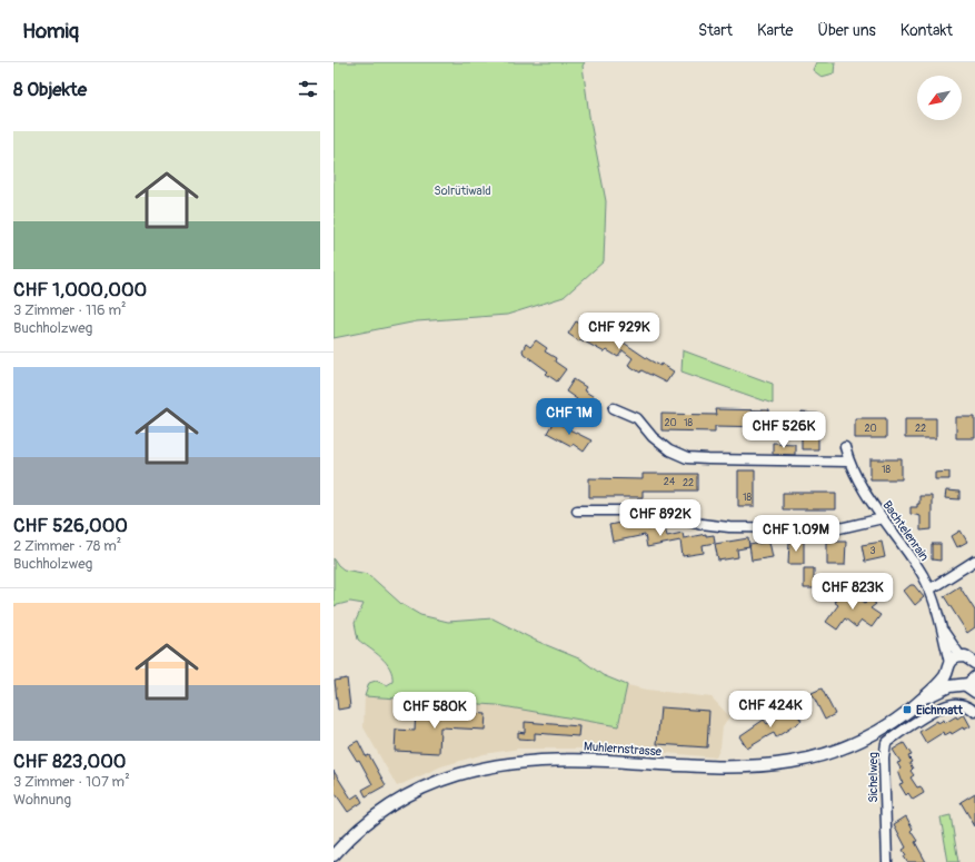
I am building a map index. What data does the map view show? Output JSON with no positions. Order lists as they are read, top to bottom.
{
  "streets": {
    "street": ["Bachtelenrain", "Muhlernstrasse", "Sichelweg"]
  },
  "crossings": [
    ["Bachtelenrain", "Muhlernstrasse"]
  ],
  "parks": ["Solrütiwald"],
  "places": {
    "transit": ["Eichmatt"]
  },
  "house_numbers": [
    "20",
    "18",
    "20",
    "22",
    "18",
    "24",
    "22",
    "18",
    "3"
  ],
  "north": "bottom left",
  "page": {
    "header": "Homiq",
    "nav": [
      "Start",
      "Karte",
      "Über uns",
      "Kontakt"
    ],
    "heading": "8 Objekte",
    "list": [
      {
        "name": "CHF 1,000,000",
        "note": "3 Zimmer · 116 m² · Buchholzweg"
      },
      {
        "name": "CHF 526,000",
        "note": "2 Zimmer · 78 m² · Buchholzweg"
      },
      {
        "name": "CHF 823,000",
        "note": "3 Zimmer · 107 m² · Wohnung"
      }
    ],
    "price": [
      "CHF 929K",
      "CHF 1M",
      "CHF 526K",
      "CHF 892K",
      "CHF 1.09M",
      "CHF 823K",
      "CHF 424K",
      "CHF 580K"
    ]
  }
}
